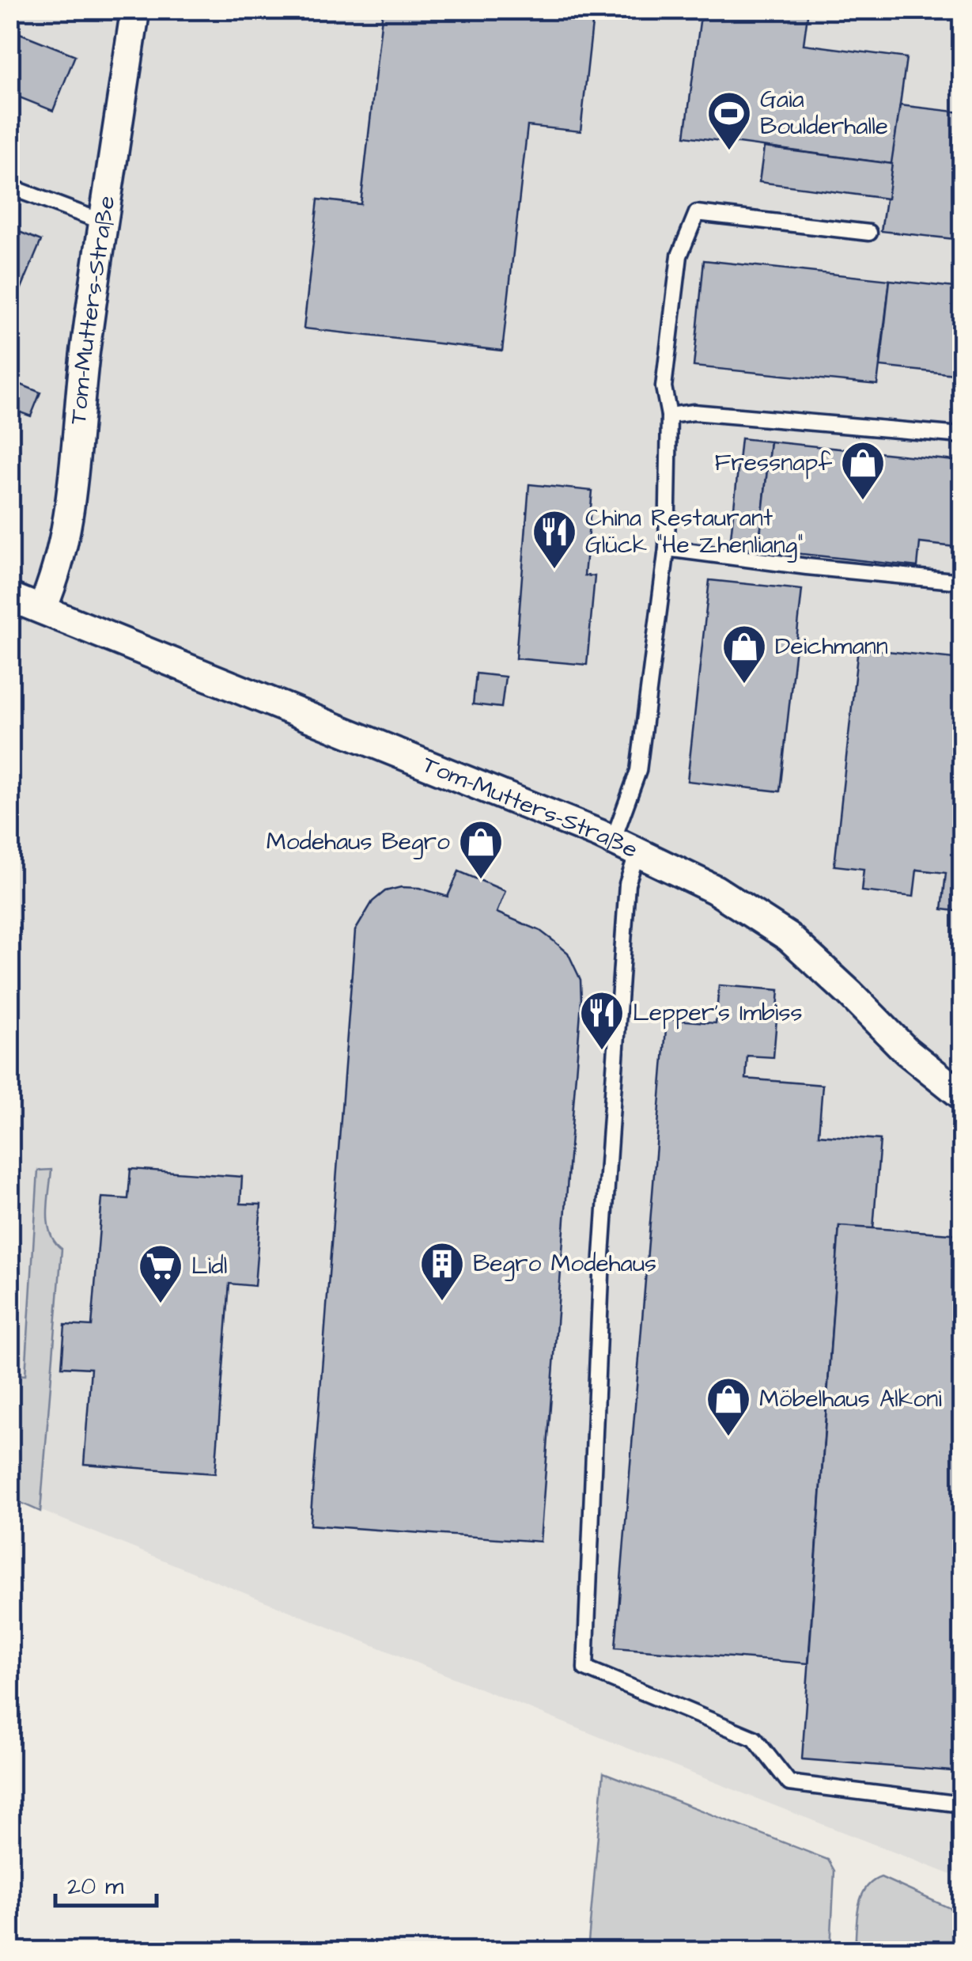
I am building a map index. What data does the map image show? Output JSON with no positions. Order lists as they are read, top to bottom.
{
  "streets": {
    "street": ["Tom-Mutters-Straße"]
  },
  "places": {
    "sports": ["Gaia Boulderhalle"],
    "shop": [
      "Fressnapf",
      "Deichmann",
      "Modehaus Begro",
      "Möbelhaus Alkoni"
    ],
    "restaurant": ["China Restaurant Glück \"He Zhenliang\"", "Lepper's Imbiss"],
    "building": ["Begro Modehaus"],
    "supermarket": ["Lidl"]
  },
  "scale_bar": "20 m"
}
